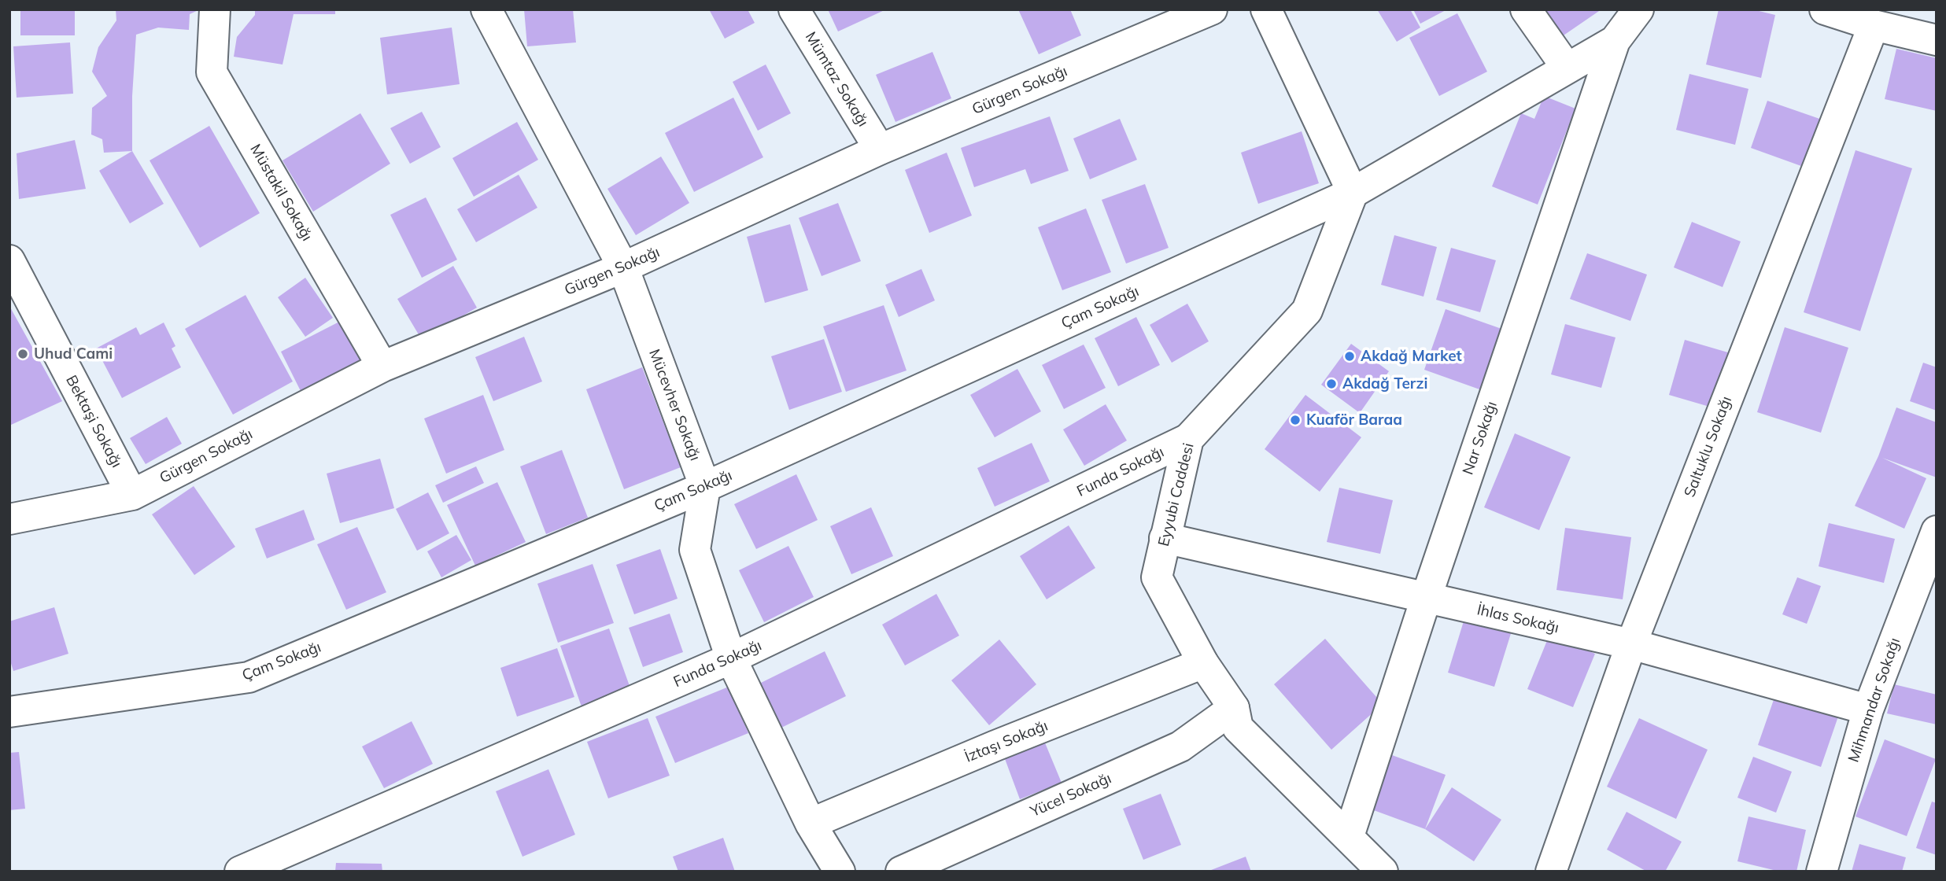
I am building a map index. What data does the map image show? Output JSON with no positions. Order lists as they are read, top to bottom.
{
  "streets": {
    "street": [
      "Mümtaz Sokağı",
      "Gürgen Sokağı",
      "Müstakil Sokağı",
      "Çam Sokağı",
      "Mücevher Sokağı",
      "Bektaşi Sokağı",
      "Nar Sokağı",
      "Saltuklu Sokağı",
      "Funda Sokağı",
      "Eyyubi Caddesi",
      "İhlas Sokağı",
      "Mihmandar Sokağı",
      "İztaşı Sokağı",
      "Yücel Sokağı"
    ]
  },
  "crossings": [
    ["Mümtaz Sokağı", "Gürgen Sokağı"],
    ["Gürgen Sokağı", "Müstakil Sokağı"],
    ["Gürgen Sokağı", "Mücevher Sokağı"],
    ["Gürgen Sokağı", "Bektaşi Sokağı"],
    ["Çam Sokağı", "Mücevher Sokağı"],
    ["Çam Sokağı", "Nar Sokağı"],
    ["Çam Sokağı", "Eyyubi Caddesi"],
    ["Mücevher Sokağı", "Funda Sokağı"],
    ["Mücevher Sokağı", "İztaşı Sokağı"],
    ["Nar Sokağı", "Eyyubi Caddesi"],
    ["Nar Sokağı", "İhlas Sokağı"],
    ["Saltuklu Sokağı", "İhlas Sokağı"],
    ["Funda Sokağı", "Eyyubi Caddesi"],
    ["Eyyubi Caddesi", "İhlas Sokağı"],
    ["Eyyubi Caddesi", "İztaşı Sokağı"],
    ["Eyyubi Caddesi", "Yücel Sokağı"],
    ["İhlas Sokağı", "Mihmandar Sokağı"]
  ],
  "places": [
    "Uhud Cami",
    "Akdağ Market",
    "Akdağ Terzi",
    "Kuaför Baraa"
  ]
}
